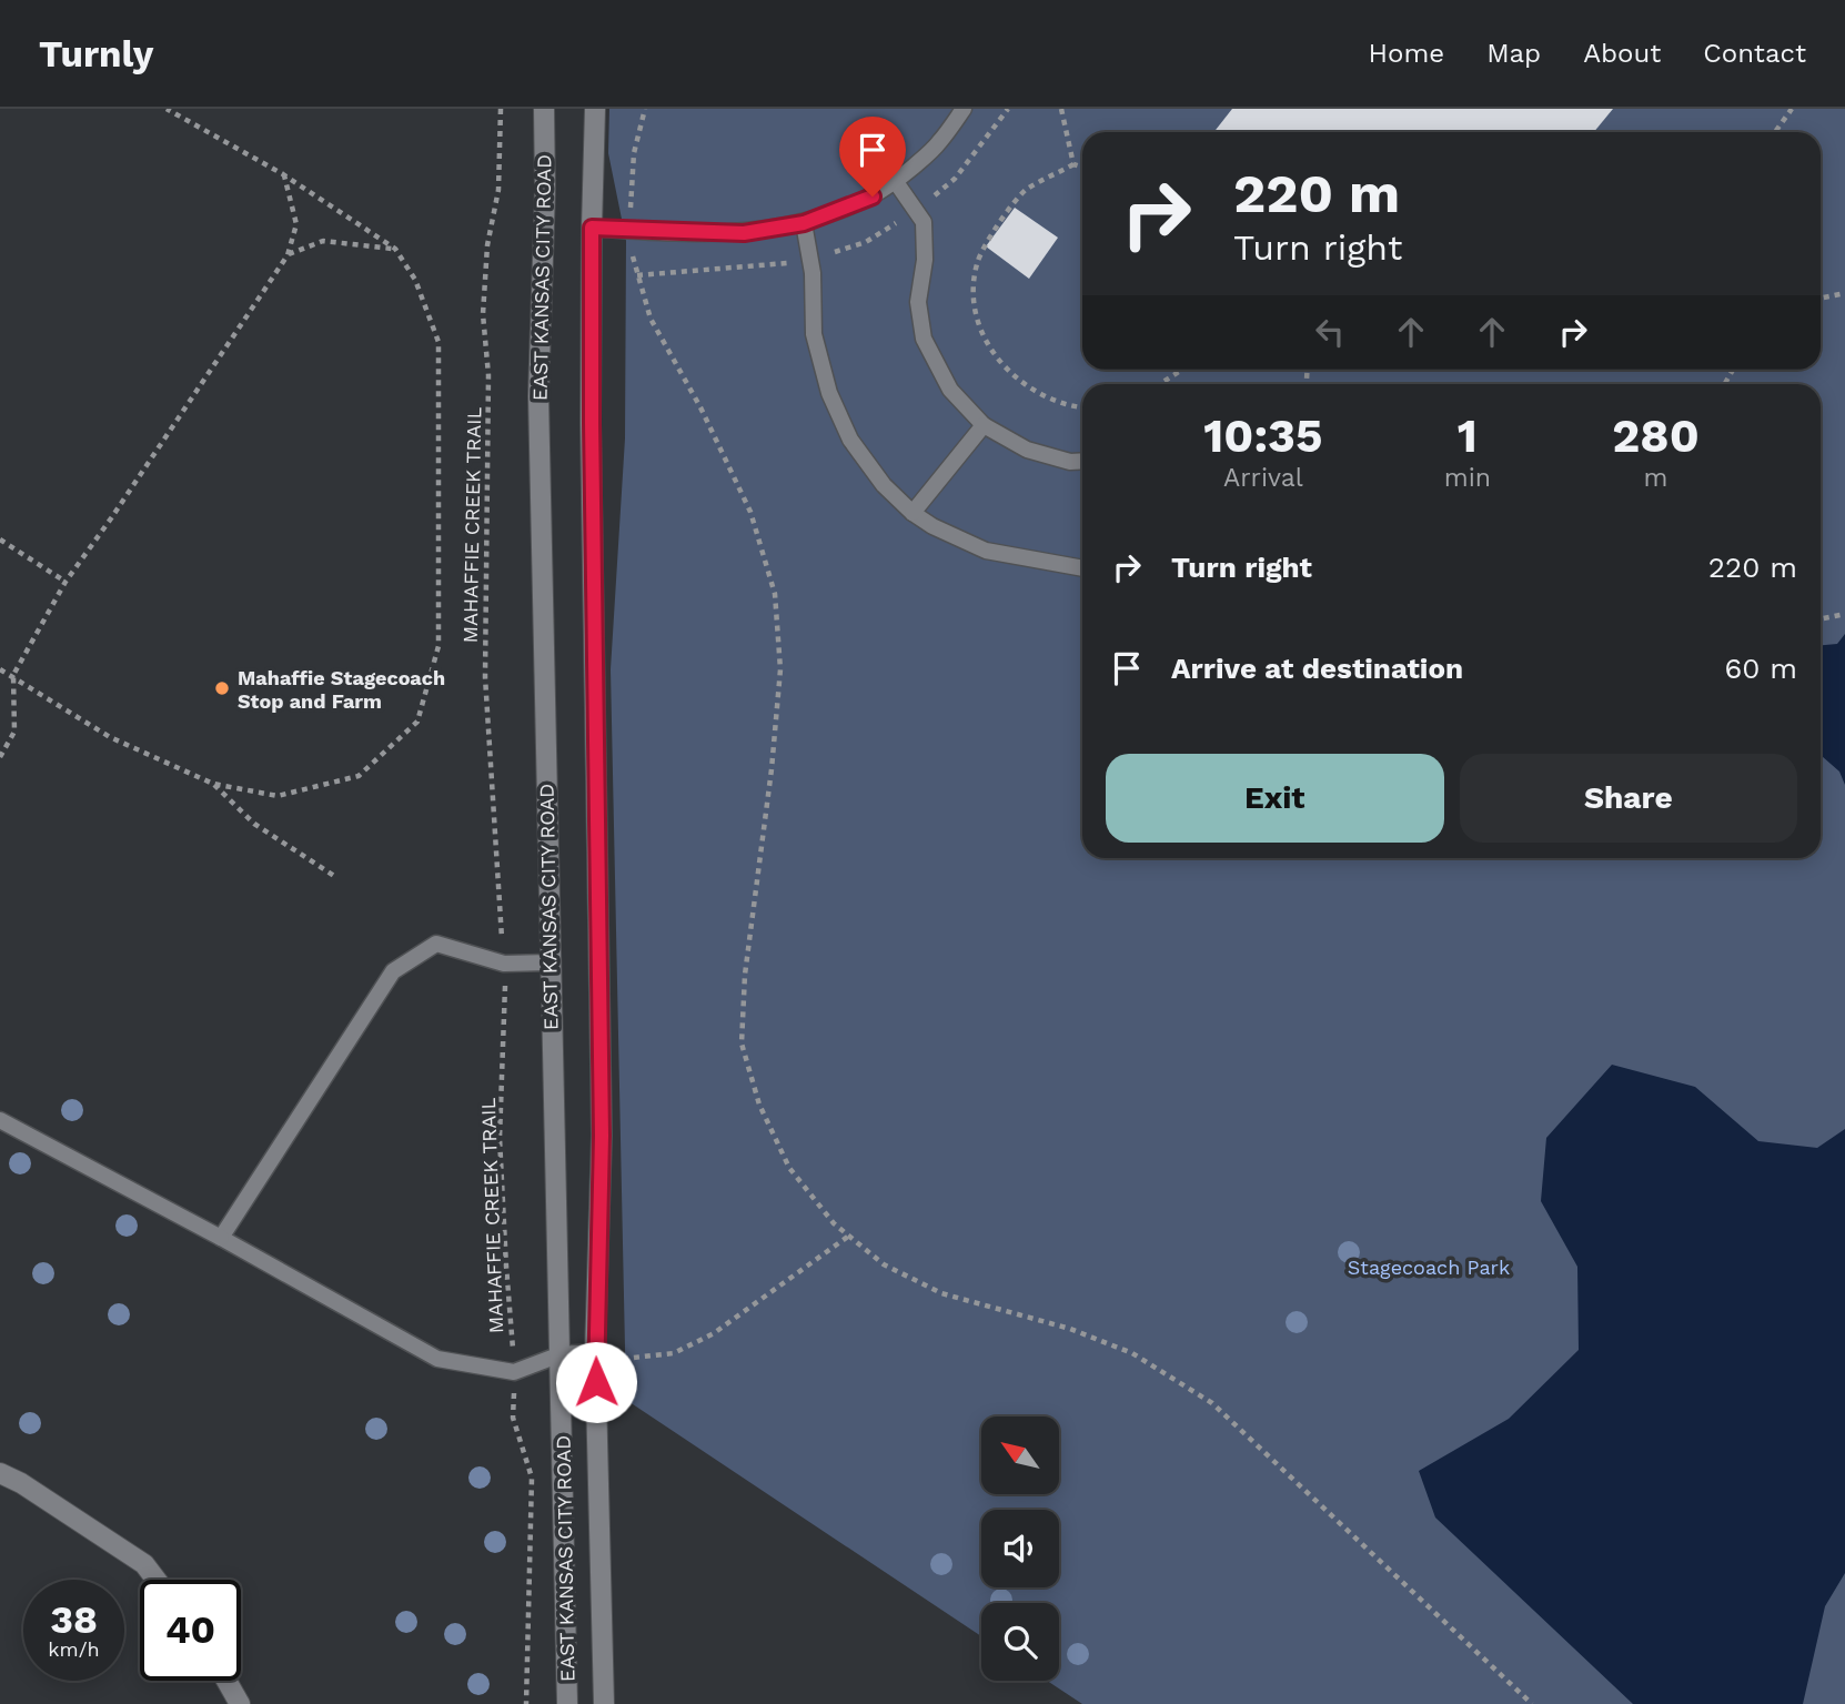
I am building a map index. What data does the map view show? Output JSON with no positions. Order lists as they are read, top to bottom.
{
  "streets": {
    "street": ["EAST KANSAS CITY ROAD"],
    "path": ["MAHAFFIE CREEK TRAIL"]
  },
  "parks": ["Stagecoach Park"],
  "places": ["Mahaffie Stagecoach Stop and Farm"],
  "north": "top left",
  "page": {
    "header": "Turnly",
    "nav": [
      "Home",
      "Map",
      "About",
      "Contact"
    ],
    "turn": ["220 m", "Turn right"],
    "eta": [
      "10:35",
      "Arrival",
      "1",
      "min",
      "280",
      "m"
    ],
    "list": [
      {
        "name": "Turn right",
        "value": "220 m"
      },
      {
        "name": "Arrive at destination",
        "value": "60 m"
      }
    ],
    "buttons": ["Exit", "Share"],
    "speed": "38 km/h",
    "limit": "40"
  }
}
